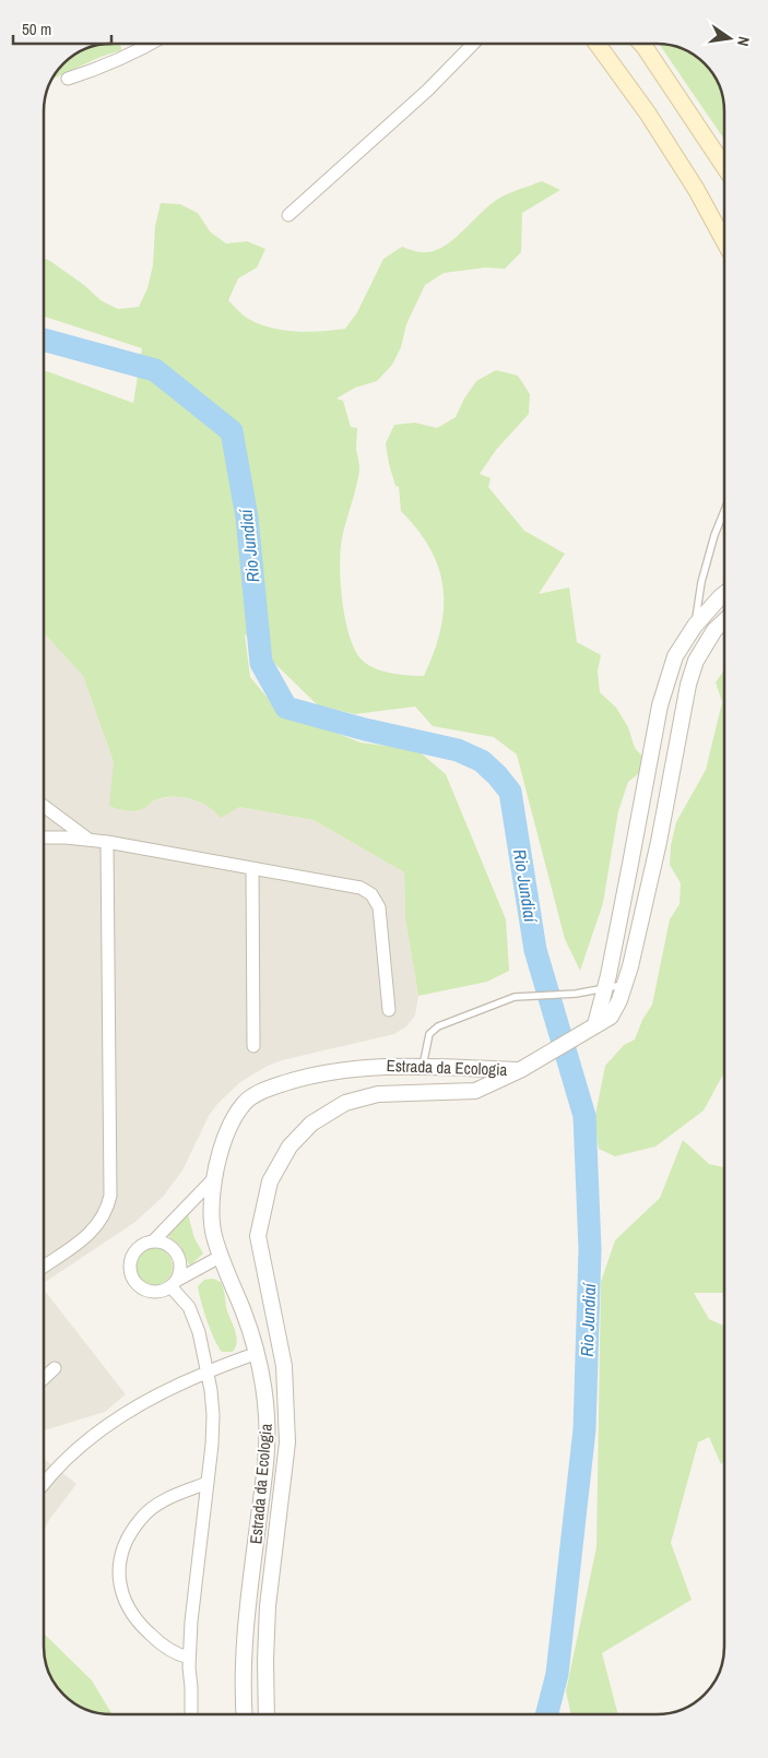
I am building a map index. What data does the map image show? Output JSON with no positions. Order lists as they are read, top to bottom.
{
  "streets": {
    "street": ["Estrada da Ecologia"]
  },
  "water": ["Rio Jundiaí"],
  "scale_bar": "50 m",
  "north": "right"
}
